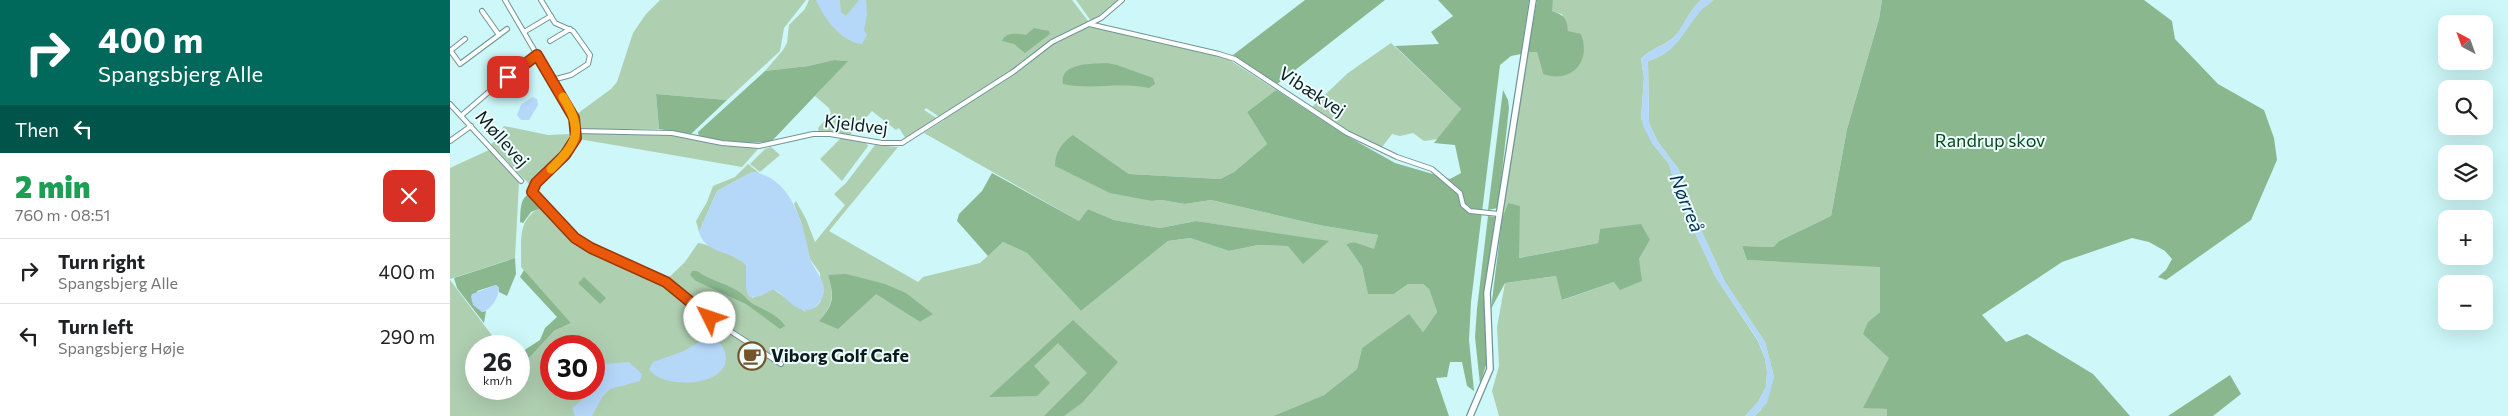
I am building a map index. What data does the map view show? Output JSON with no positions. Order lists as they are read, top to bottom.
{
  "streets": {
    "street": ["Vibækvej", "Kjeldvej", "Møllevej"]
  },
  "crossings": [
    ["Vibækvej", "Kjeldvej"]
  ],
  "water": ["Nørreå"],
  "parks": ["Randrup skov"],
  "places": {
    "cafe": ["Viborg Golf Cafe"]
  },
  "north": "top left",
  "page": {
    "turn": ["400 m", "Spangsbjerg Alle"],
    "map_buttons": ["+", "−"],
    "then": "Then",
    "heading": ["2 min", "760 m · 08:51"],
    "list": [
      {
        "name": "Turn right",
        "note": "Spangsbjerg Alle",
        "value": "400 m"
      },
      {
        "name": "Turn left",
        "note": "Spangsbjerg Høje",
        "value": "290 m"
      }
    ],
    "speed": "26 km/h",
    "limit": "30"
  }
}
